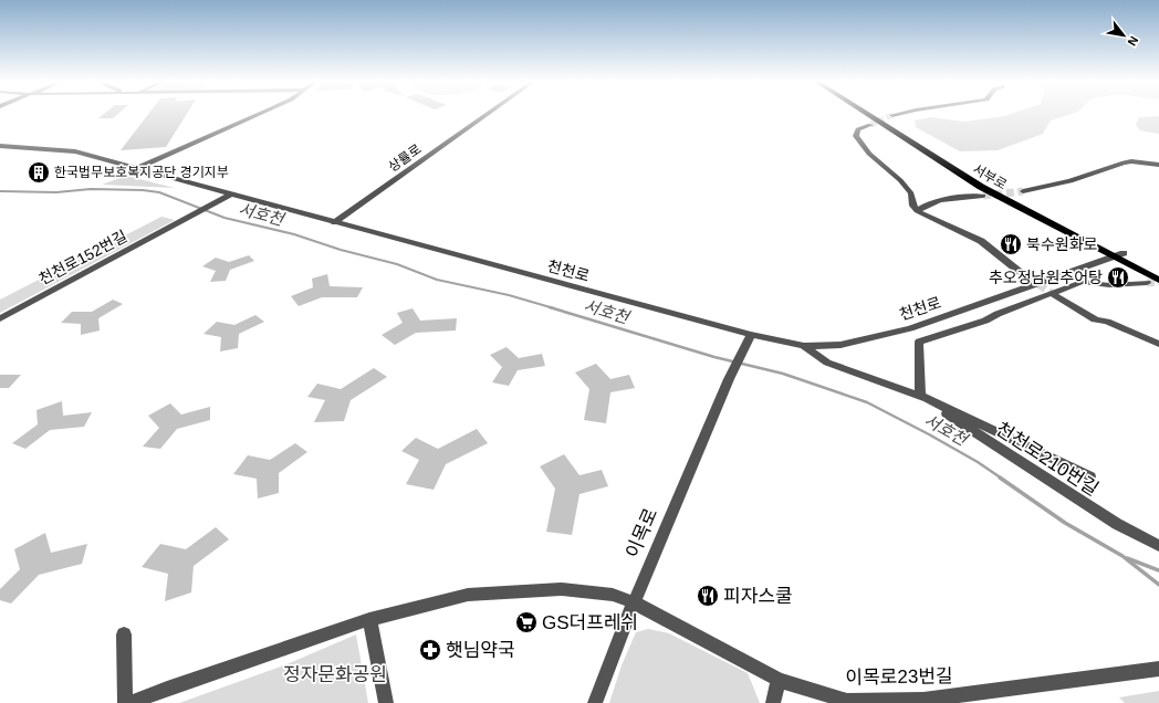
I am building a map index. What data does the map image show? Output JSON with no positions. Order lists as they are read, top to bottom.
{
  "streets": {
    "main road": ["서부로"],
    "street": [
      "상률로",
      "천천로152번길",
      "천천로",
      "천천로210번길",
      "이목로",
      "이목로23번길"
    ]
  },
  "crossings": [
    ["상률로", "천천로"],
    ["서부로", "천천로"],
    ["천천로152번길", "천천로"],
    ["천천로", "천천로210번길"],
    ["천천로", "이목로"],
    ["이목로", "이목로23번길"]
  ],
  "water": ["서호천"],
  "parks": ["정자문화공원"],
  "places": {
    "building": ["한국법무보호복지공단 경기지부"],
    "restaurant": ["북수원화로", "추오정남원추어탕", "피자스쿨"],
    "supermarket": ["GS더프레쉬"],
    "pharmacy": ["햇님약국"]
  },
  "north": "bottom right"
}
